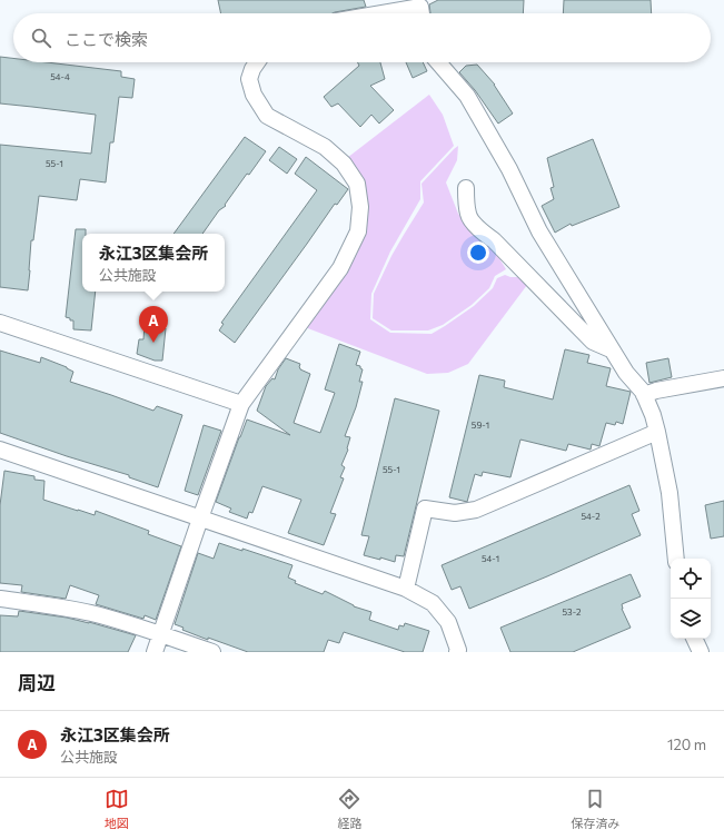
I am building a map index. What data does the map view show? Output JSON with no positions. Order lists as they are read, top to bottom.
{
  "house_numbers": [
    "54-4",
    "55-1",
    "59-1",
    "55-1",
    "54-2",
    "54-1",
    "53-2"
  ],
  "page": {
    "search": "ここで検索",
    "popup": ["永江3区集会所", "公共施設"],
    "pins": "A",
    "heading": "周辺",
    "list": [
      {
        "mark": "A",
        "name": "永江3区集会所",
        "note": "公共施設",
        "value": "120 m"
      }
    ],
    "nav": ["地図", "経路", "保存済み"]
  }
}
